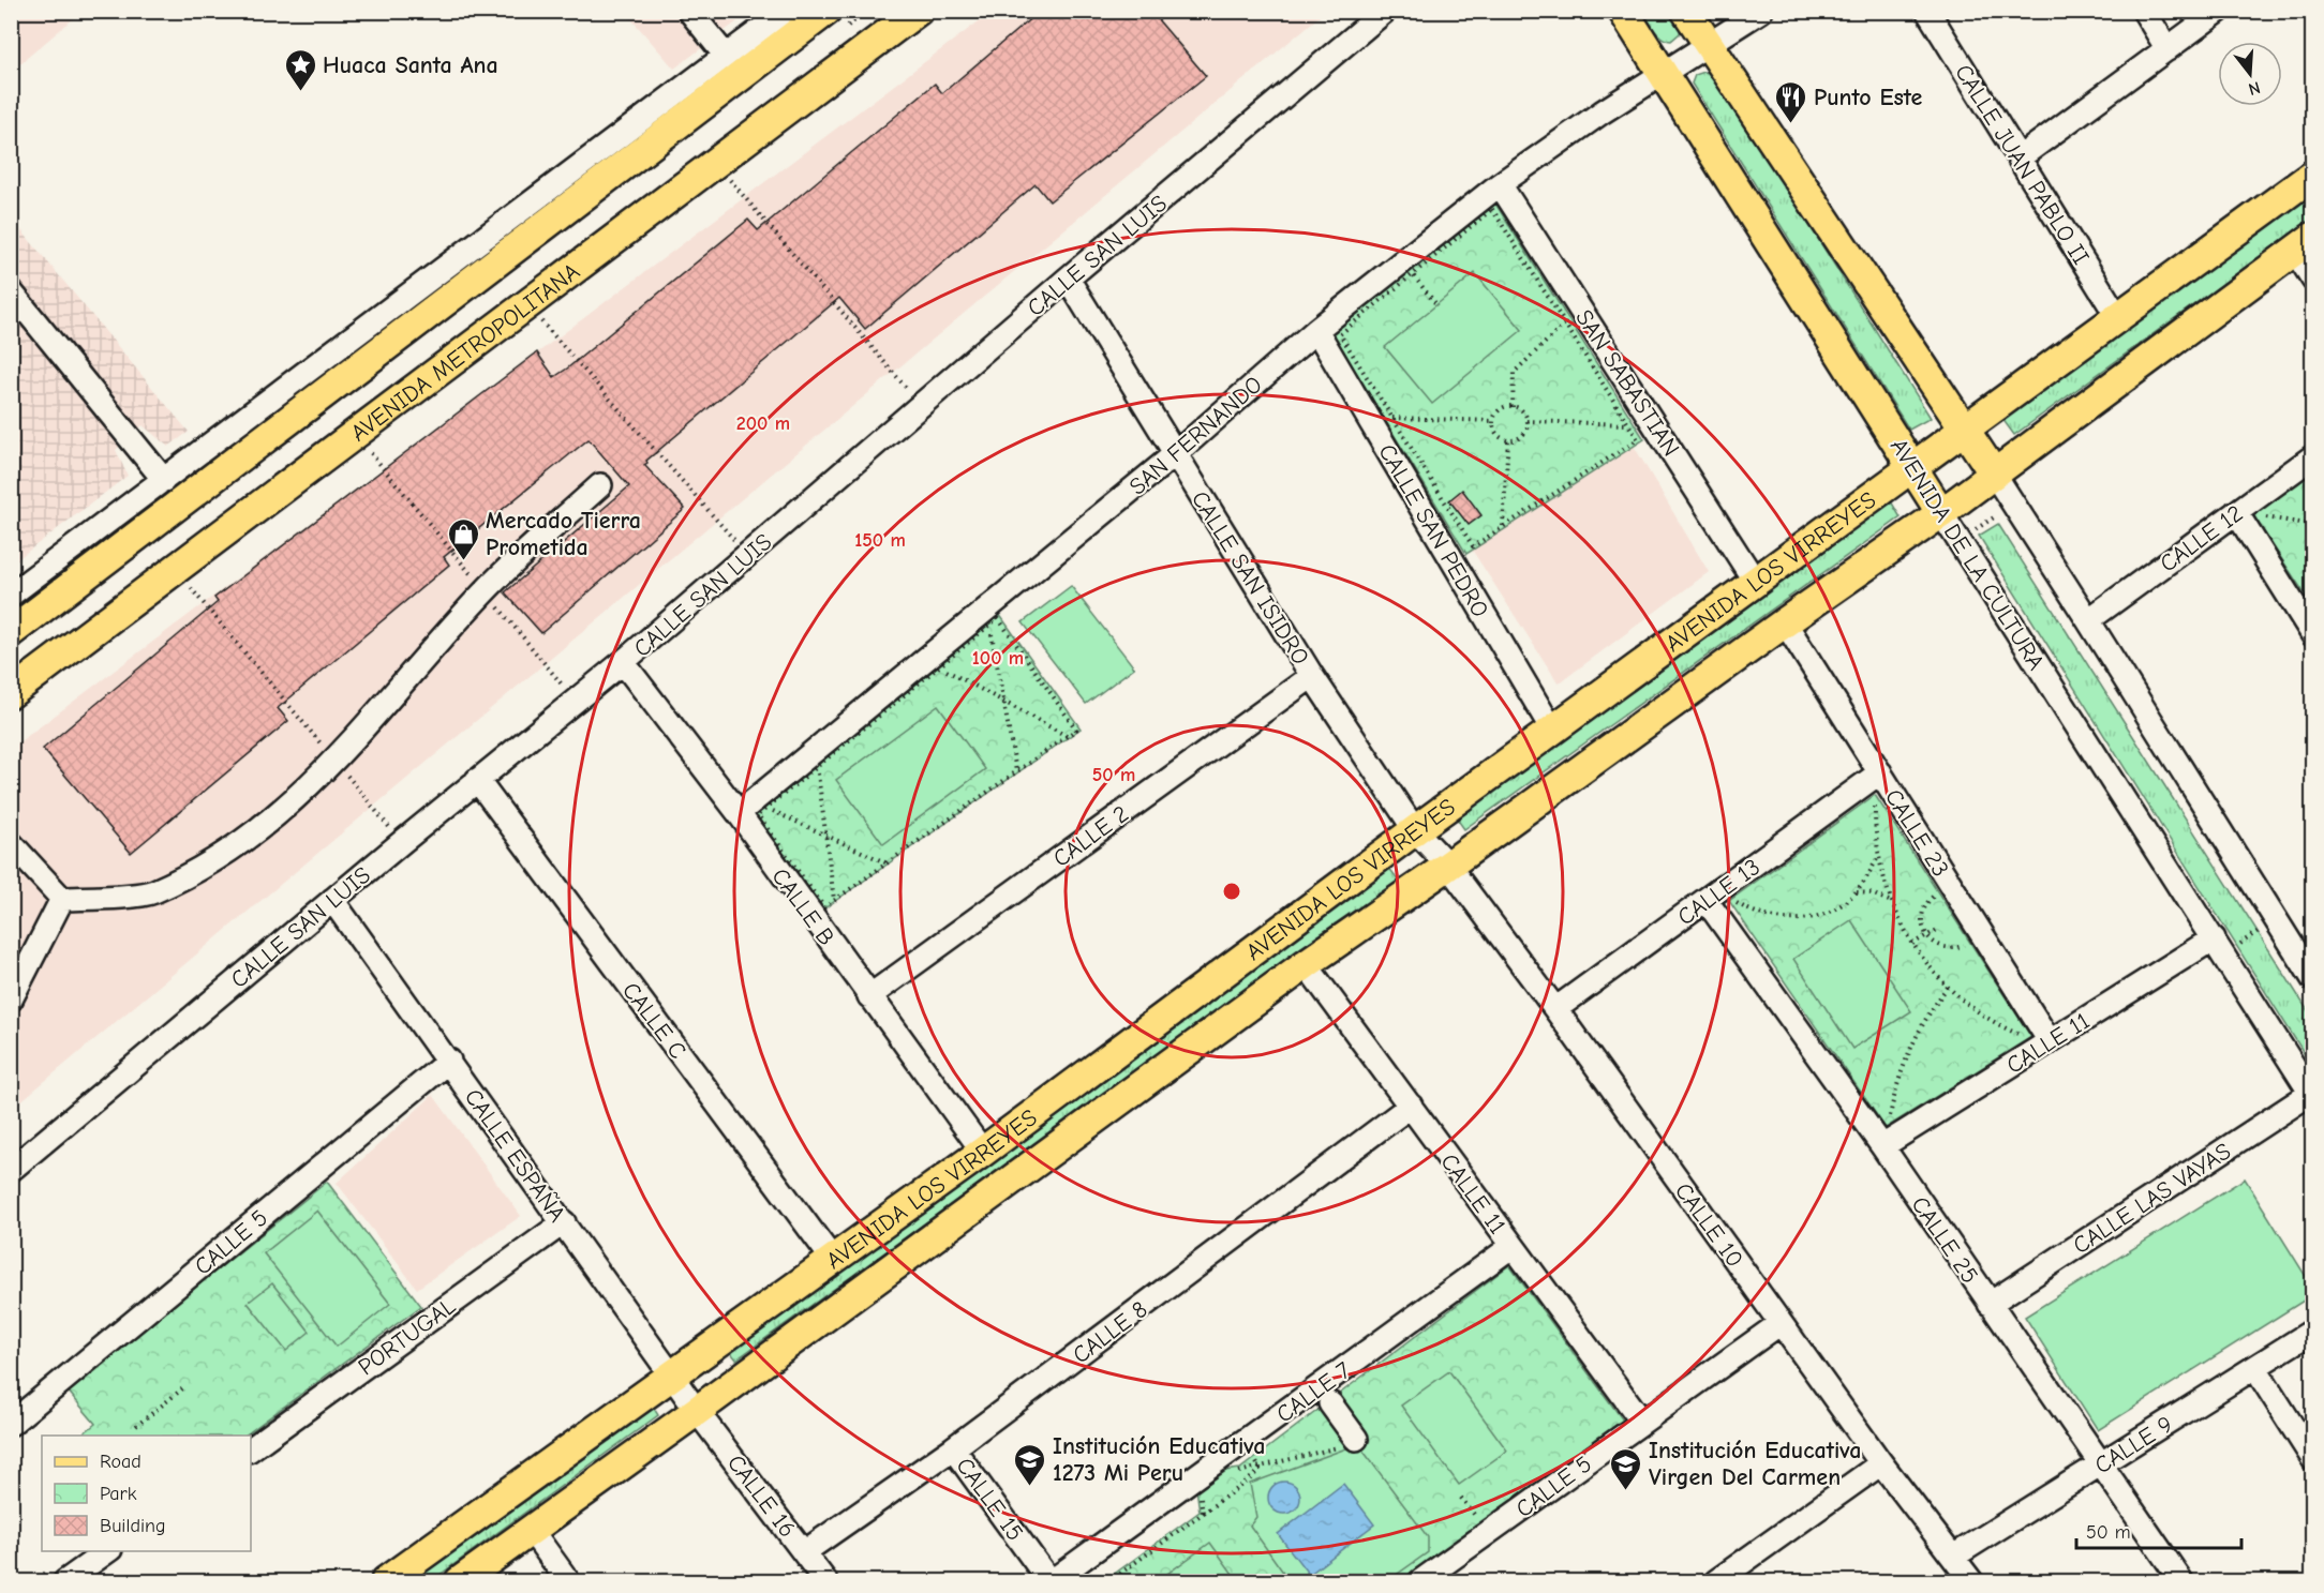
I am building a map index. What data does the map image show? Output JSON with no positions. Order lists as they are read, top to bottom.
{
  "streets": {
    "main road": ["AVENIDA METROPOLITANA", "AVENIDA DE LA CULTURA", "AVENIDA LOS VIRREYES"],
    "street": [
      "CALLE JUAN PABLO II",
      "CALLE SAN LUIS",
      "SAN SABASTIAN",
      "SAN FERNANDO",
      "CALLE SAN PEDRO",
      "CALLE 12",
      "CALLE SAN ISIDRO",
      "CALLE 23",
      "CALLE 2",
      "CALLE 13",
      "CALLE B",
      "CALLE C",
      "CALLE 11",
      "CALLE ESPAÑA",
      "CALLE LAS VAYAS",
      "CALLE 10",
      "CALLE 25",
      "CALLE 5",
      "CALLE 8",
      "PORTUGAL",
      "CALLE 7",
      "CALLE 9",
      "CALLE 16",
      "CALLE 15"
    ]
  },
  "crossings": [
    ["CALLE JUAN PABLO II", "AVENIDA LOS VIRREYES"],
    ["CALLE SAN LUIS", "CALLE SAN ISIDRO"],
    ["CALLE SAN LUIS", "CALLE B"],
    ["CALLE SAN LUIS", "CALLE C"],
    ["CALLE SAN LUIS", "CALLE ESPAÑA"],
    ["SAN SABASTIAN", "SAN FERNANDO"],
    ["SAN SABASTIAN", "AVENIDA LOS VIRREYES"],
    ["SAN FERNANDO", "CALLE SAN PEDRO"],
    ["SAN FERNANDO", "AVENIDA DE LA CULTURA"],
    ["SAN FERNANDO", "CALLE SAN ISIDRO"],
    ["SAN FERNANDO", "CALLE B"],
    ["CALLE SAN PEDRO", "AVENIDA LOS VIRREYES"],
    ["AVENIDA DE LA CULTURA", "AVENIDA LOS VIRREYES"],
    ["AVENIDA DE LA CULTURA", "CALLE 11"],
    ["AVENIDA DE LA CULTURA", "CALLE LAS VAYAS"],
    ["AVENIDA LOS VIRREYES", "CALLE SAN ISIDRO"],
    ["AVENIDA LOS VIRREYES", "CALLE 23"],
    ["AVENIDA LOS VIRREYES", "CALLE B"],
    ["AVENIDA LOS VIRREYES", "CALLE C"],
    ["AVENIDA LOS VIRREYES", "CALLE 11"],
    ["AVENIDA LOS VIRREYES", "CALLE ESPAÑA"],
    ["AVENIDA LOS VIRREYES", "CALLE 10"],
    ["AVENIDA LOS VIRREYES", "CALLE 16"],
    ["CALLE SAN ISIDRO", "CALLE 2"],
    ["CALLE SAN ISIDRO", "CALLE 10"],
    ["CALLE 23", "CALLE 13"],
    ["CALLE 23", "CALLE 11"],
    ["CALLE 2", "CALLE B"],
    ["CALLE 13", "CALLE 10"],
    ["CALLE 13", "CALLE 25"],
    ["CALLE 11", "CALLE 25"],
    ["CALLE 11", "CALLE 5"],
    ["CALLE 11", "CALLE 8"],
    ["CALLE 11", "CALLE 7"],
    ["CALLE ESPAÑA", "CALLE 5"],
    ["CALLE ESPAÑA", "PORTUGAL"],
    ["CALLE ESPAÑA", "CALLE 16"],
    ["CALLE LAS VAYAS", "CALLE 25"],
    ["CALLE 10", "CALLE 5"],
    ["CALLE 10", "CALLE 9"],
    ["CALLE 25", "CALLE 9"],
    ["CALLE 8", "CALLE 16"],
    ["CALLE 8", "CALLE 15"],
    ["CALLE 7", "CALLE 15"]
  ],
  "places": {
    "place": ["Huaca Santa Ana"],
    "restaurant": ["Punto Este"],
    "shop": ["Mercado Tierra Prometida"],
    "school or university": ["Institución Educativa 1273 Mi Peru", "Institución Educativa Virgen Del Carmen"]
  },
  "legend": ["Road", "Park", "Building"],
  "scale_bar": "50 m",
  "north": "bottom",
  "rings": [
    "200 m",
    "150 m",
    "100 m",
    "50 m"
  ]
}
